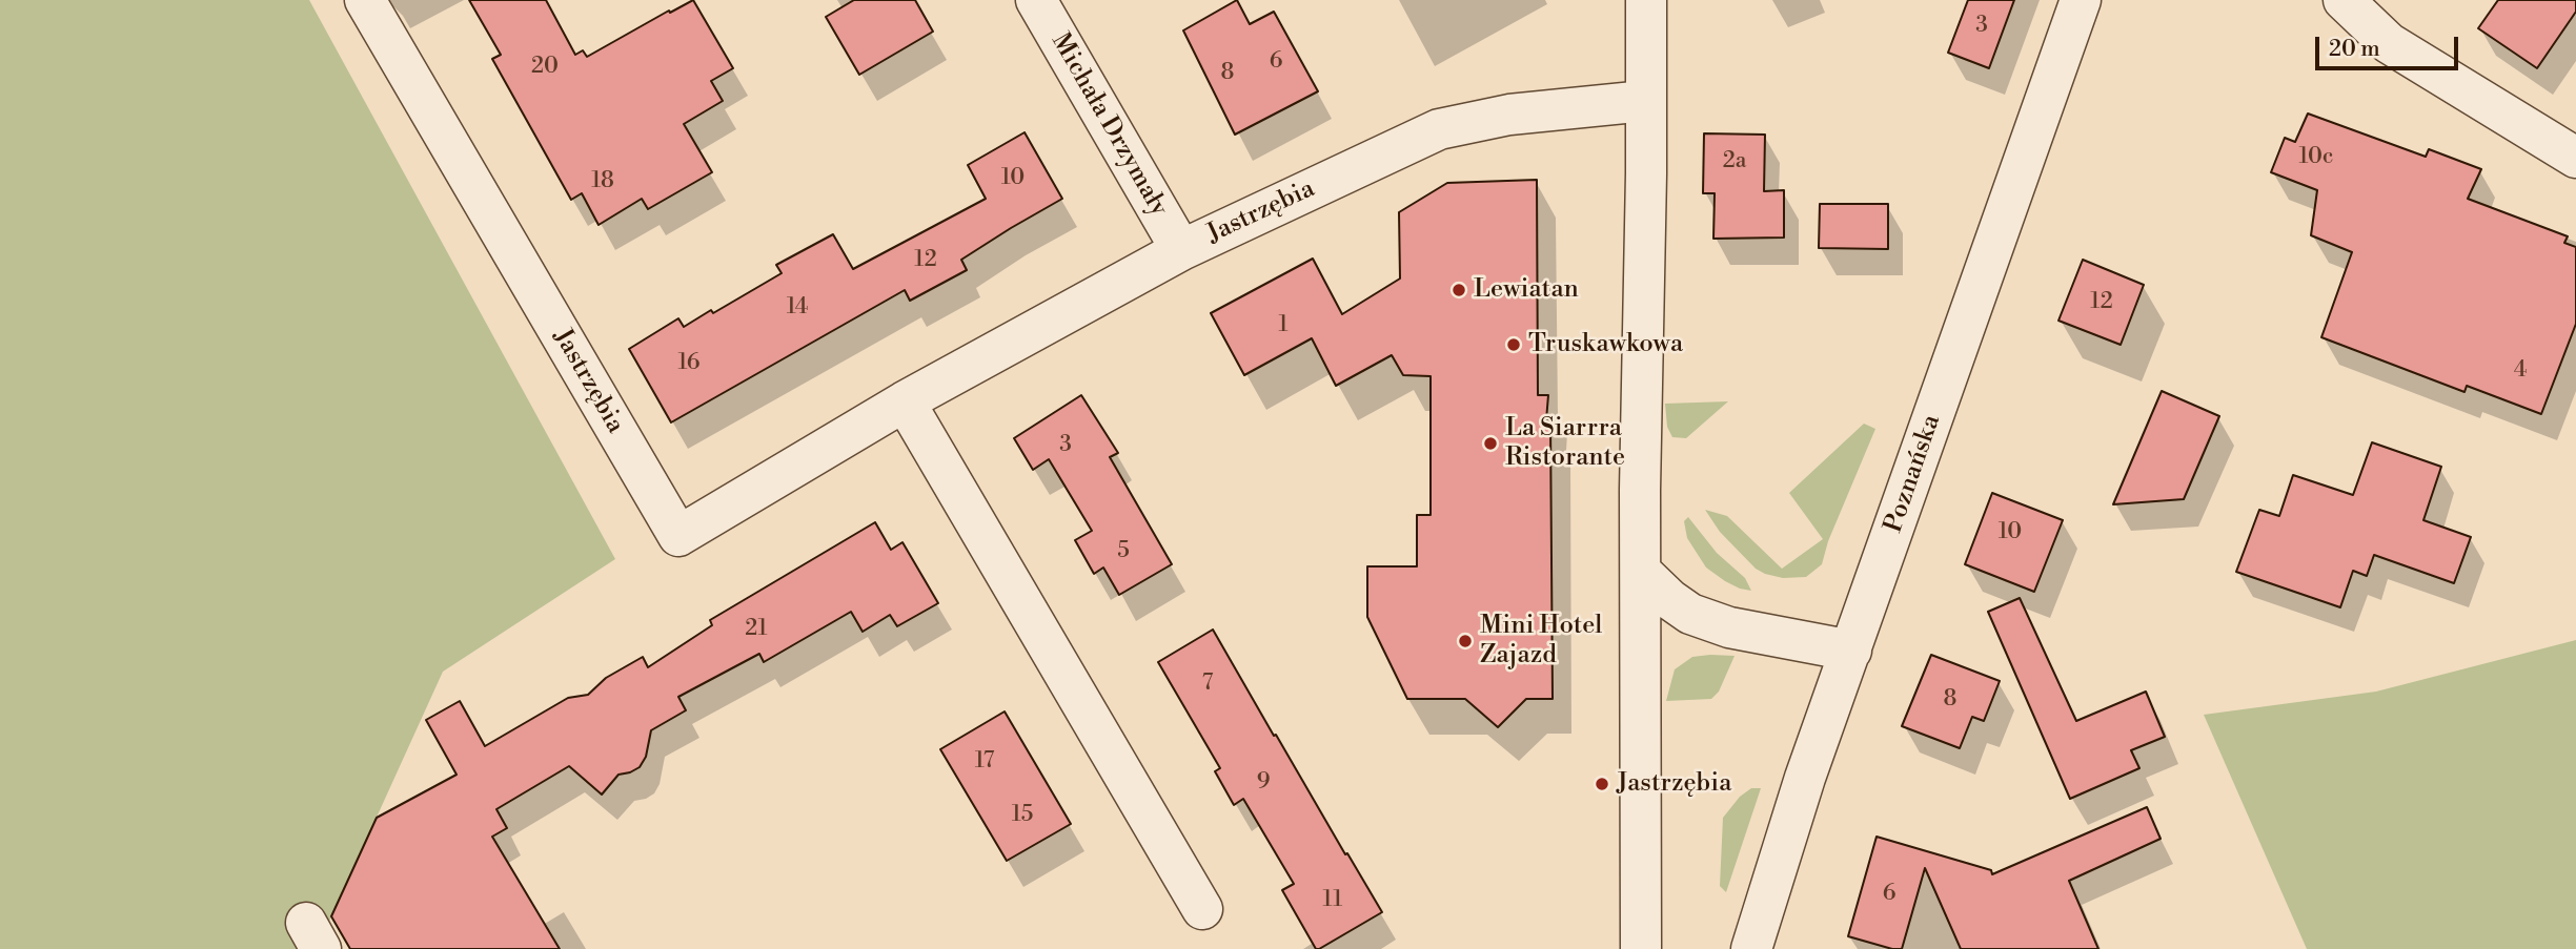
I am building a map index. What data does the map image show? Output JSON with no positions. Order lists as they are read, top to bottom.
{
  "streets": {
    "street": ["Michała Drzymały", "Jastrzębia", "Poznańska"]
  },
  "crossings": [
    ["Michała Drzymały", "Jastrzębia"]
  ],
  "places": [
    "Lewiatan",
    "Truskawkowa",
    "La Siarrra Ristorante",
    "Mini Hotel Zajazd",
    "Jastrzębia"
  ],
  "house_numbers": [
    "3",
    "6",
    "20",
    "8",
    "10c",
    "2a",
    "10",
    "18",
    "12",
    "12",
    "14",
    "1",
    "16",
    "4",
    "3",
    "10",
    "5",
    "21",
    "7",
    "8",
    "17",
    "9",
    "15",
    "6",
    "11"
  ],
  "scale_bar": "20 m"
}
